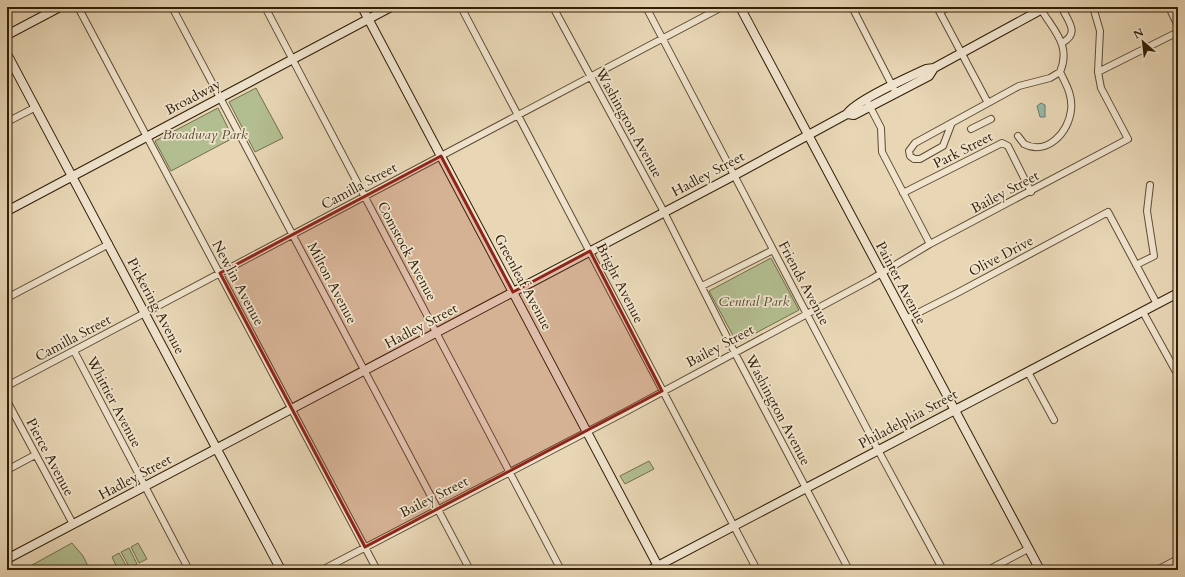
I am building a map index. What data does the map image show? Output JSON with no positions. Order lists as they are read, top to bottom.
{
  "streets": {
    "street": [
      "Broadway",
      "Washington Avenue",
      "Park Street",
      "Hadley Street",
      "Camilla Street",
      "Bailey Street",
      "Comstock Avenue",
      "Olive Drive",
      "Greenleaf Avenue",
      "Newlin Avenue",
      "Milton Avenue",
      "Bright Avenue",
      "Friends Avenue",
      "Painter Avenue",
      "Pickering Avenue",
      "Whittier Avenue",
      "Philadelphia Street",
      "Pierce Avenue"
    ]
  },
  "crossings": [
    ["Broadway", "Comstock Avenue"],
    ["Broadway", "Greenleaf Avenue"],
    ["Broadway", "Newlin Avenue"],
    ["Broadway", "Milton Avenue"],
    ["Broadway", "Pickering Avenue"],
    ["Washington Avenue", "Hadley Street"],
    ["Washington Avenue", "Camilla Street"],
    ["Washington Avenue", "Bailey Street"],
    ["Washington Avenue", "Philadelphia Street"],
    ["Park Street", "Bailey Street"],
    ["Hadley Street", "Comstock Avenue"],
    ["Hadley Street", "Greenleaf Avenue"],
    ["Hadley Street", "Newlin Avenue"],
    ["Hadley Street", "Milton Avenue"],
    ["Hadley Street", "Bright Avenue"],
    ["Hadley Street", "Friends Avenue"],
    ["Hadley Street", "Painter Avenue"],
    ["Hadley Street", "Pickering Avenue"],
    ["Hadley Street", "Whittier Avenue"],
    ["Hadley Street", "Pierce Avenue"],
    ["Camilla Street", "Comstock Avenue"],
    ["Camilla Street", "Greenleaf Avenue"],
    ["Camilla Street", "Newlin Avenue"],
    ["Camilla Street", "Milton Avenue"],
    ["Camilla Street", "Bright Avenue"],
    ["Camilla Street", "Friends Avenue"],
    ["Camilla Street", "Pickering Avenue"],
    ["Camilla Street", "Whittier Avenue"],
    ["Bailey Street", "Comstock Avenue"],
    ["Bailey Street", "Greenleaf Avenue"],
    ["Bailey Street", "Newlin Avenue"],
    ["Bailey Street", "Milton Avenue"],
    ["Bailey Street", "Bright Avenue"],
    ["Bailey Street", "Friends Avenue"],
    ["Bailey Street", "Painter Avenue"],
    ["Olive Drive", "Painter Avenue"],
    ["Greenleaf Avenue", "Philadelphia Street"],
    ["Bright Avenue", "Philadelphia Street"],
    ["Friends Avenue", "Philadelphia Street"],
    ["Painter Avenue", "Philadelphia Street"]
  ],
  "parks": ["Broadway Park", "Central Park"],
  "north": "top left"
}
